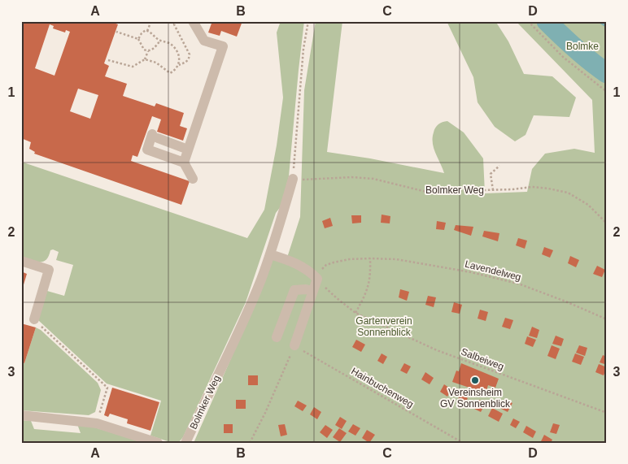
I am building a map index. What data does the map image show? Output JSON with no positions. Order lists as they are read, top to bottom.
{
  "streets": {
    "street": ["Bolmker Weg"],
    "path": ["Lavendelweg", "Salbeiweg", "Hainbuchenweg"]
  },
  "crossings": [
    ["Lavendelweg", "Salbeiweg"]
  ],
  "parks": ["Bolmke", "Gartenverein Sonnenblick"],
  "places": ["Vereinsheim GV Sonnenblick"],
  "grid": {
    "columns": [
      "A",
      "B",
      "C",
      "D"
    ],
    "rows": ["1", "2", "3"]
  }
}
